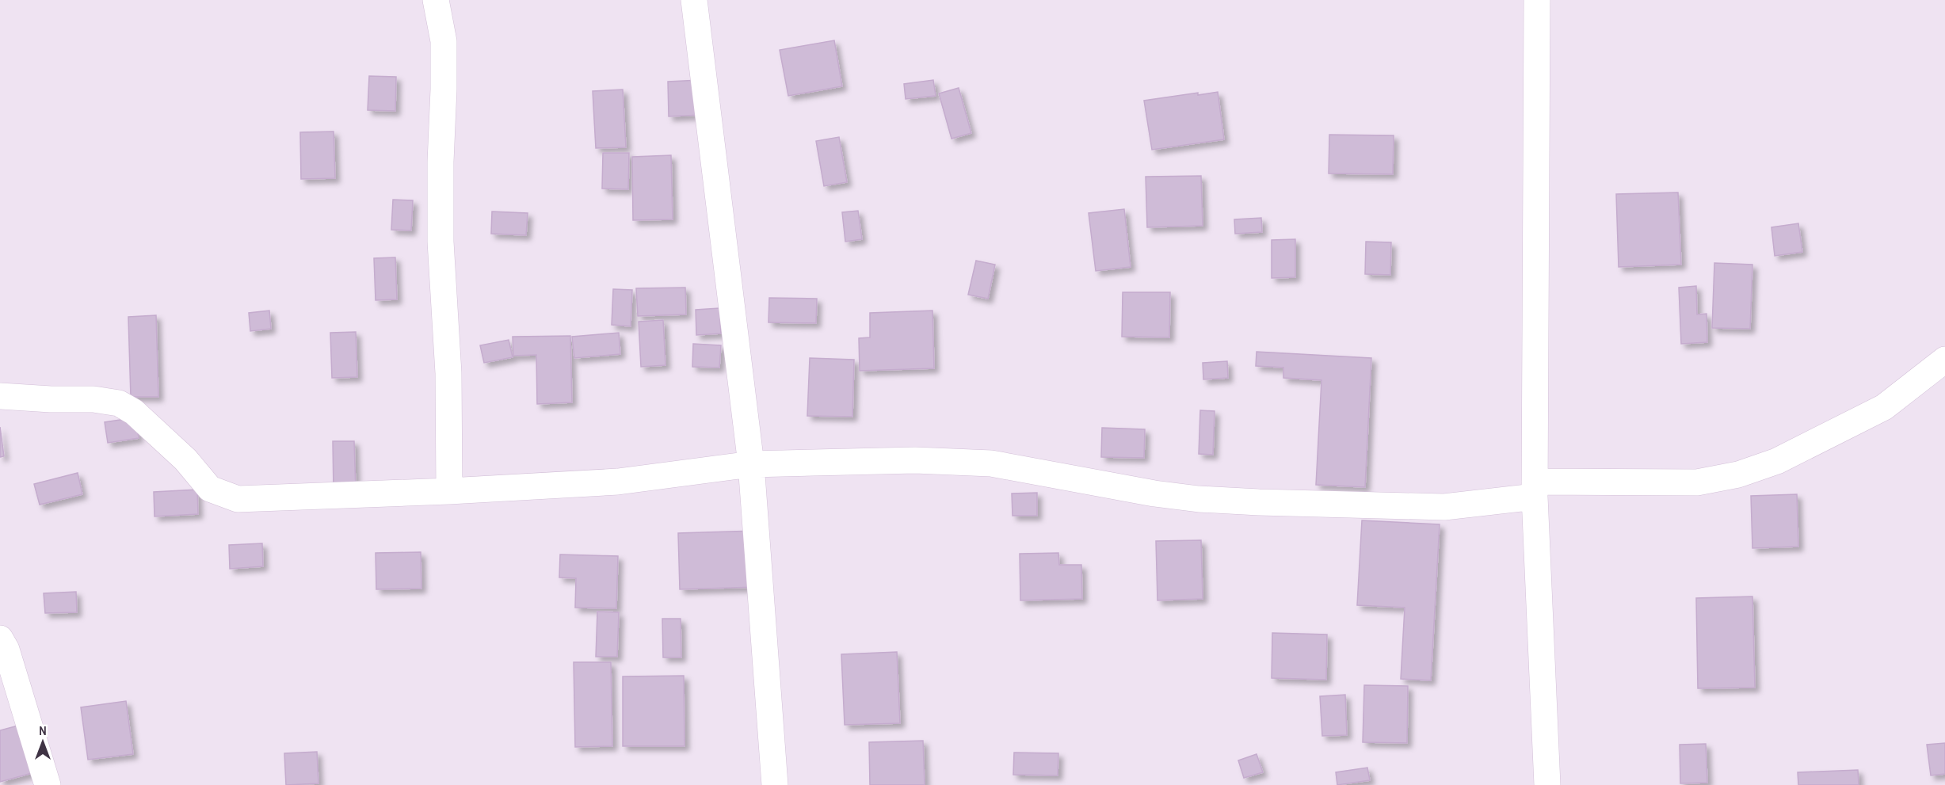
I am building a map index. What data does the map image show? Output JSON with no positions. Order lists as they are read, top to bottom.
{
  "north": "top"
}
